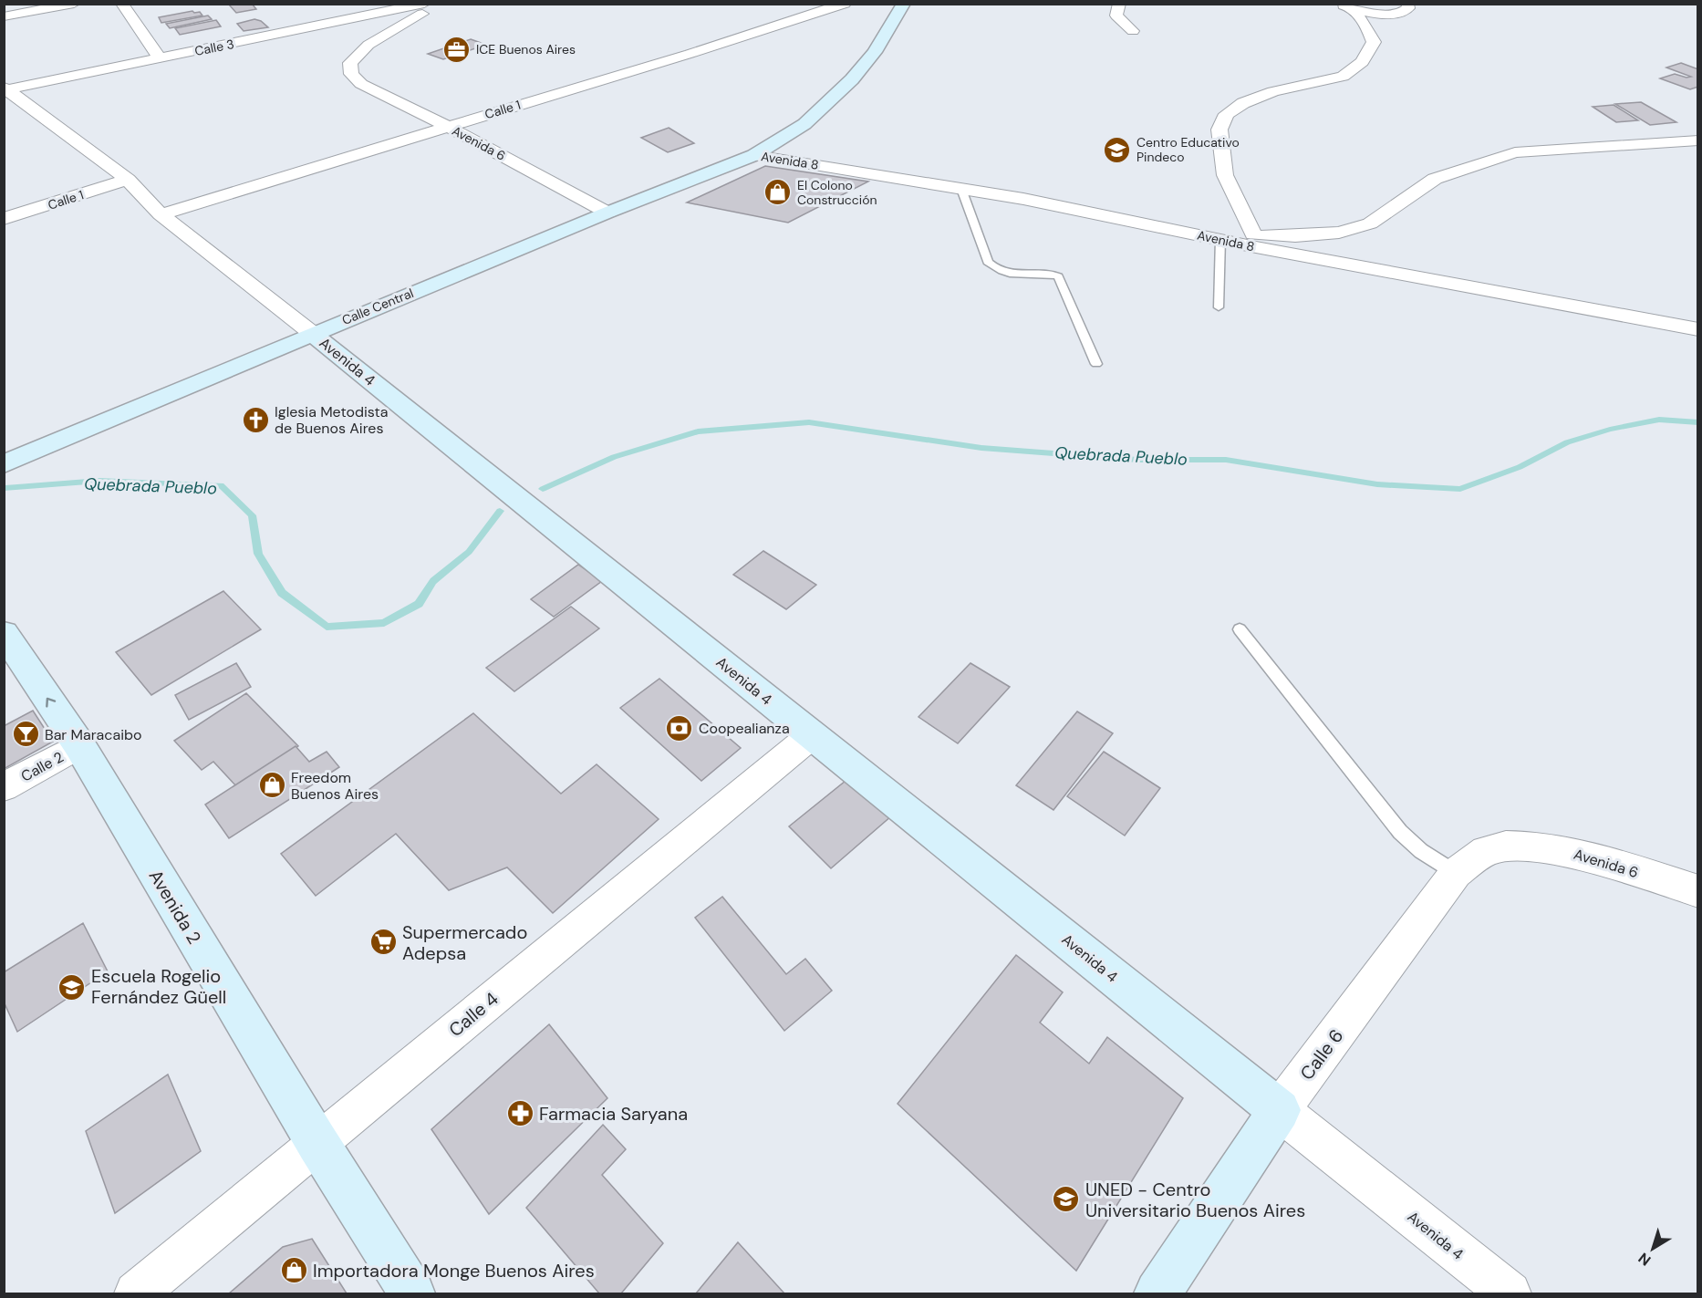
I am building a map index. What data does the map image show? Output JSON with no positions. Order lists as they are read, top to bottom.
{
  "streets": {
    "street": [
      "Calle 3",
      "Calle 1",
      "Avenida 6",
      "Avenida 8",
      "Calle Central",
      "Avenida 4",
      "Calle 2",
      "Avenida 2",
      "Calle 4",
      "Calle 6"
    ]
  },
  "crossings": [
    ["Calle 3", "Avenida 4"],
    ["Calle 1", "Avenida 6"],
    ["Calle 1", "Avenida 4"],
    ["Avenida 6", "Calle Central"],
    ["Avenida 6", "Calle 6"],
    ["Avenida 8", "Calle Central"],
    ["Calle Central", "Avenida 4"],
    ["Avenida 4", "Calle 4"],
    ["Avenida 4", "Calle 6"],
    ["Calle 2", "Avenida 2"],
    ["Avenida 2", "Calle 4"]
  ],
  "water": ["Quebrada Pueblo"],
  "places": {
    "office": ["ICE Buenos Aires"],
    "school or university": ["Centro Educativo Pindeco", "Escuela Rogelio Fernández Güell", "UNED - Centro Universitario Buenos Aires"],
    "shop": ["El Colono Construcción", "Freedom Buenos Aires", "Importadora Monge Buenos Aires"],
    "church": ["Iglesia Metodista de Buenos Aires"],
    "bank": ["Coopealianza"],
    "bar": ["Bar Maracaibo"],
    "supermarket": ["Supermercado Adepsa"],
    "pharmacy": ["Farmacia Saryana"]
  },
  "north": "bottom left"
}
